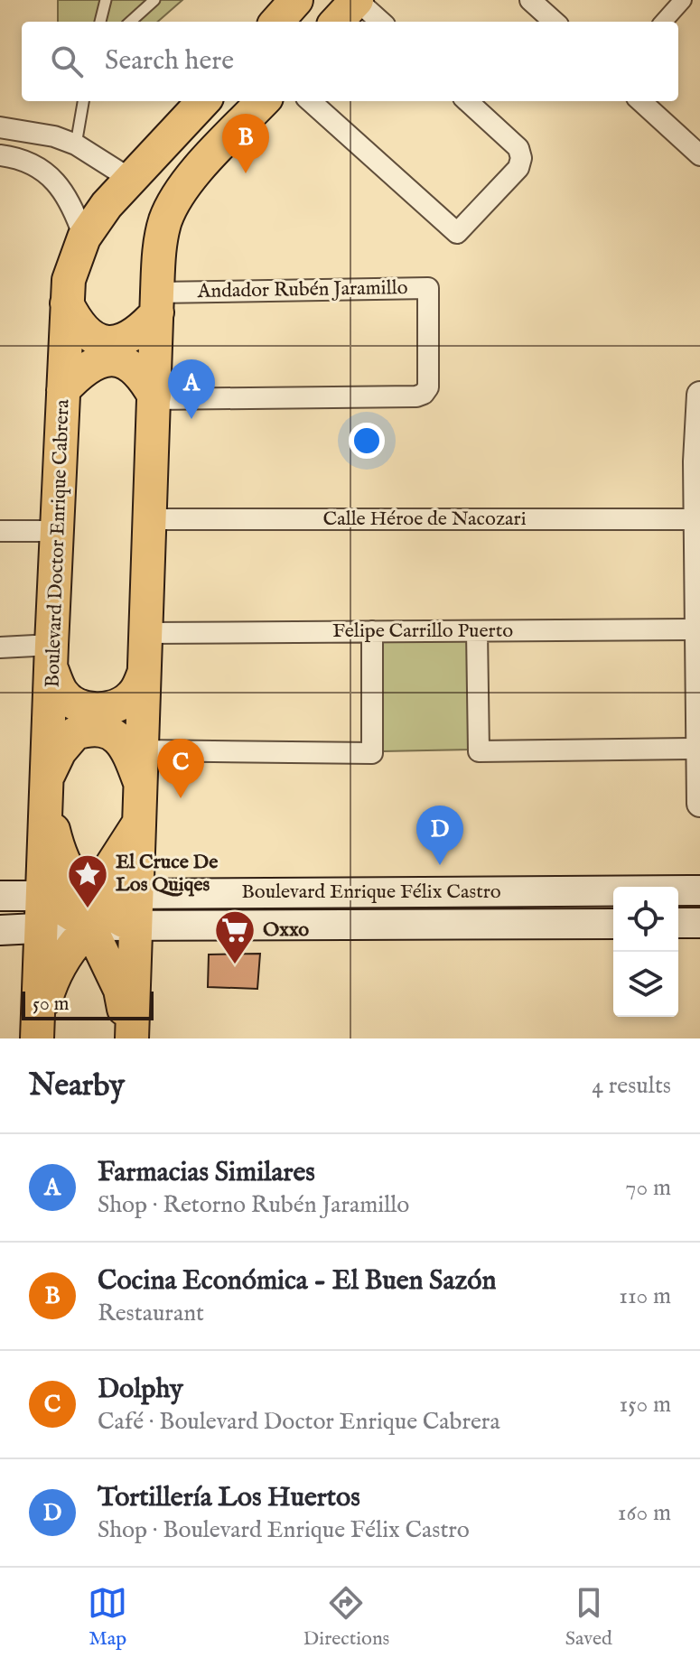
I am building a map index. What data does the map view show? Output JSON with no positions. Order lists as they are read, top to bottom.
{
  "streets": {
    "main road": ["Boulevard Doctor Enrique Cabrera", "Boulevard Enrique Félix Castro"],
    "street": ["Andador Rubén Jaramillo", "Calle Héroe de Nacozari", "Felipe Carrillo Puerto"]
  },
  "places": {
    "place": ["El Cruce De Los Quiqes"],
    "supermarket": ["Oxxo"]
  },
  "scale_bar": "50 m",
  "page": {
    "search": "Search here",
    "pins": [
      "B",
      "A",
      "C",
      "D"
    ],
    "scale": "50 m",
    "heading": ["Nearby", "4 results"],
    "list": [
      {
        "mark": "A",
        "name": "Farmacias Similares",
        "note": "Shop · Retorno Rubén Jaramillo",
        "value": "70 m"
      },
      {
        "mark": "B",
        "name": "Cocina Económica - El Buen Sazón",
        "note": "Restaurant",
        "value": "110 m"
      },
      {
        "mark": "C",
        "name": "Dolphy",
        "note": "Café · Boulevard Doctor Enrique Cabrera",
        "value": "150 m"
      },
      {
        "mark": "D",
        "name": "Tortillería Los Huertos",
        "note": "Shop · Boulevard Enrique Félix Castro",
        "value": "160 m"
      }
    ],
    "nav": ["Map", "Directions", "Saved"]
  }
}
